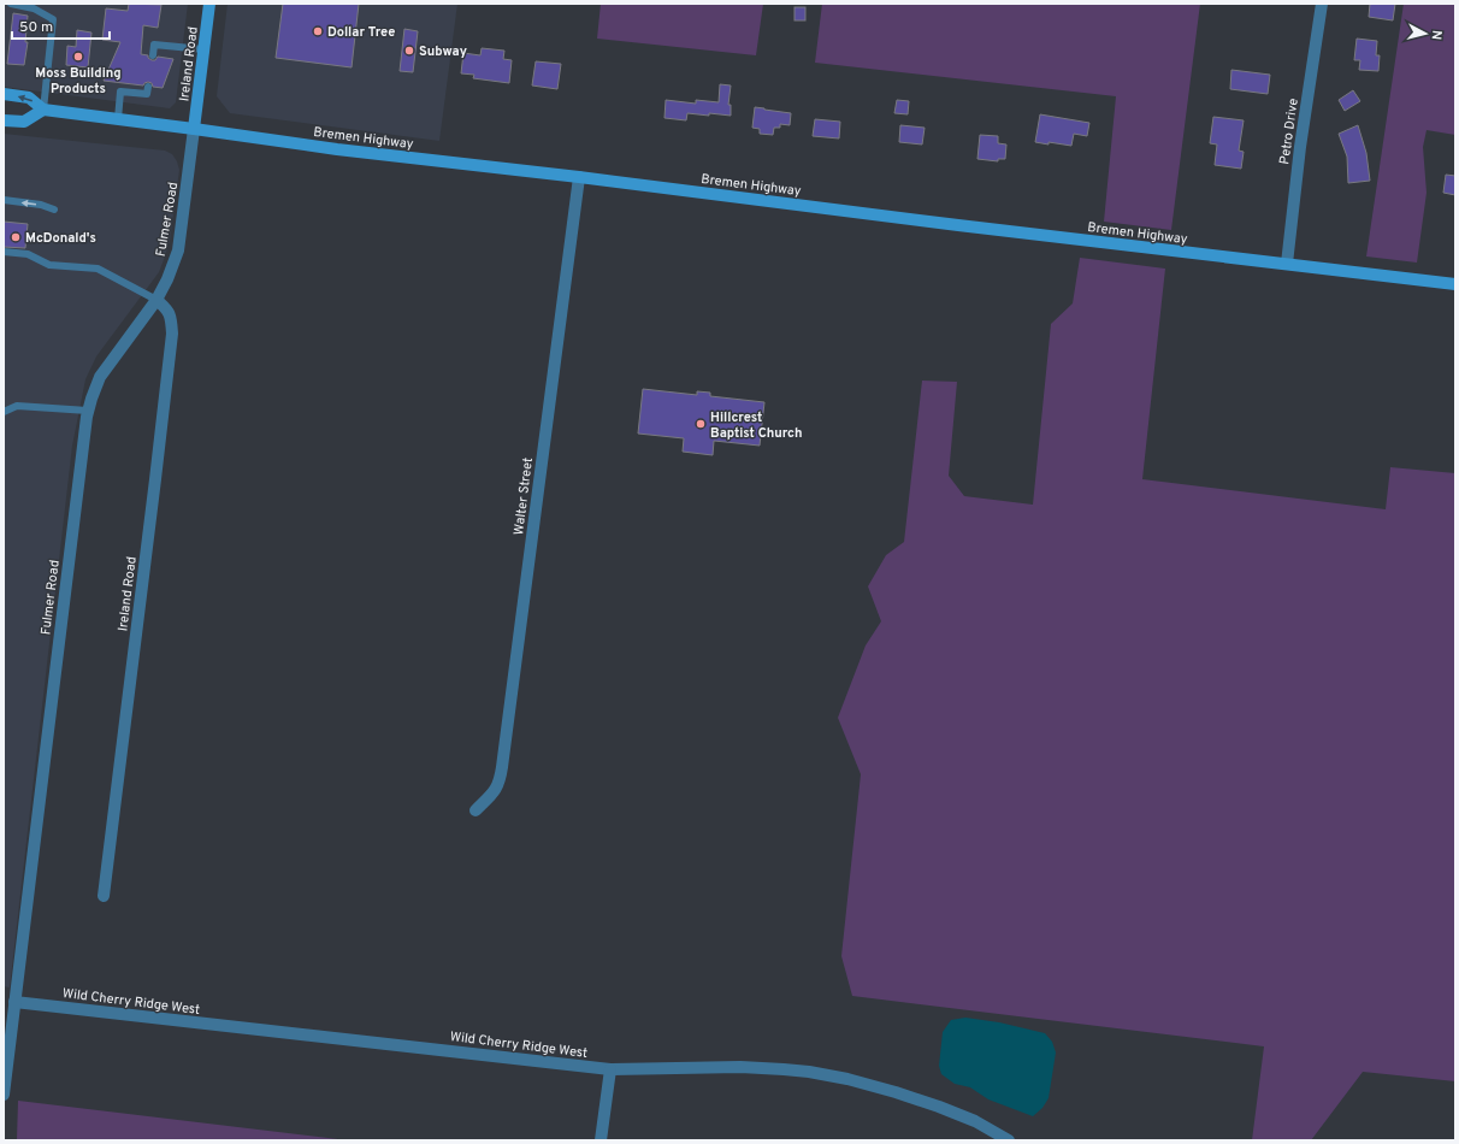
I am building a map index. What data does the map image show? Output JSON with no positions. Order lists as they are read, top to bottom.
{
  "streets": {
    "main road": ["Ireland Road", "Bremen Highway"],
    "street": [
      "Petro Drive",
      "Fulmer Road",
      "Walter Street",
      "Wild Cherry Ridge West"
    ]
  },
  "crossings": [
    ["Ireland Road", "Bremen Highway"],
    ["Ireland Road", "Fulmer Road"],
    ["Petro Drive", "Bremen Highway"],
    ["Bremen Highway", "Fulmer Road"],
    ["Bremen Highway", "Walter Street"],
    ["Fulmer Road", "Wild Cherry Ridge West"]
  ],
  "places": [
    "Dollar Tree",
    "Subway",
    "Moss Building Products",
    "McDonald's",
    "Hillcrest Baptist Church"
  ],
  "scale_bar": "50 m",
  "north": "right"
}
